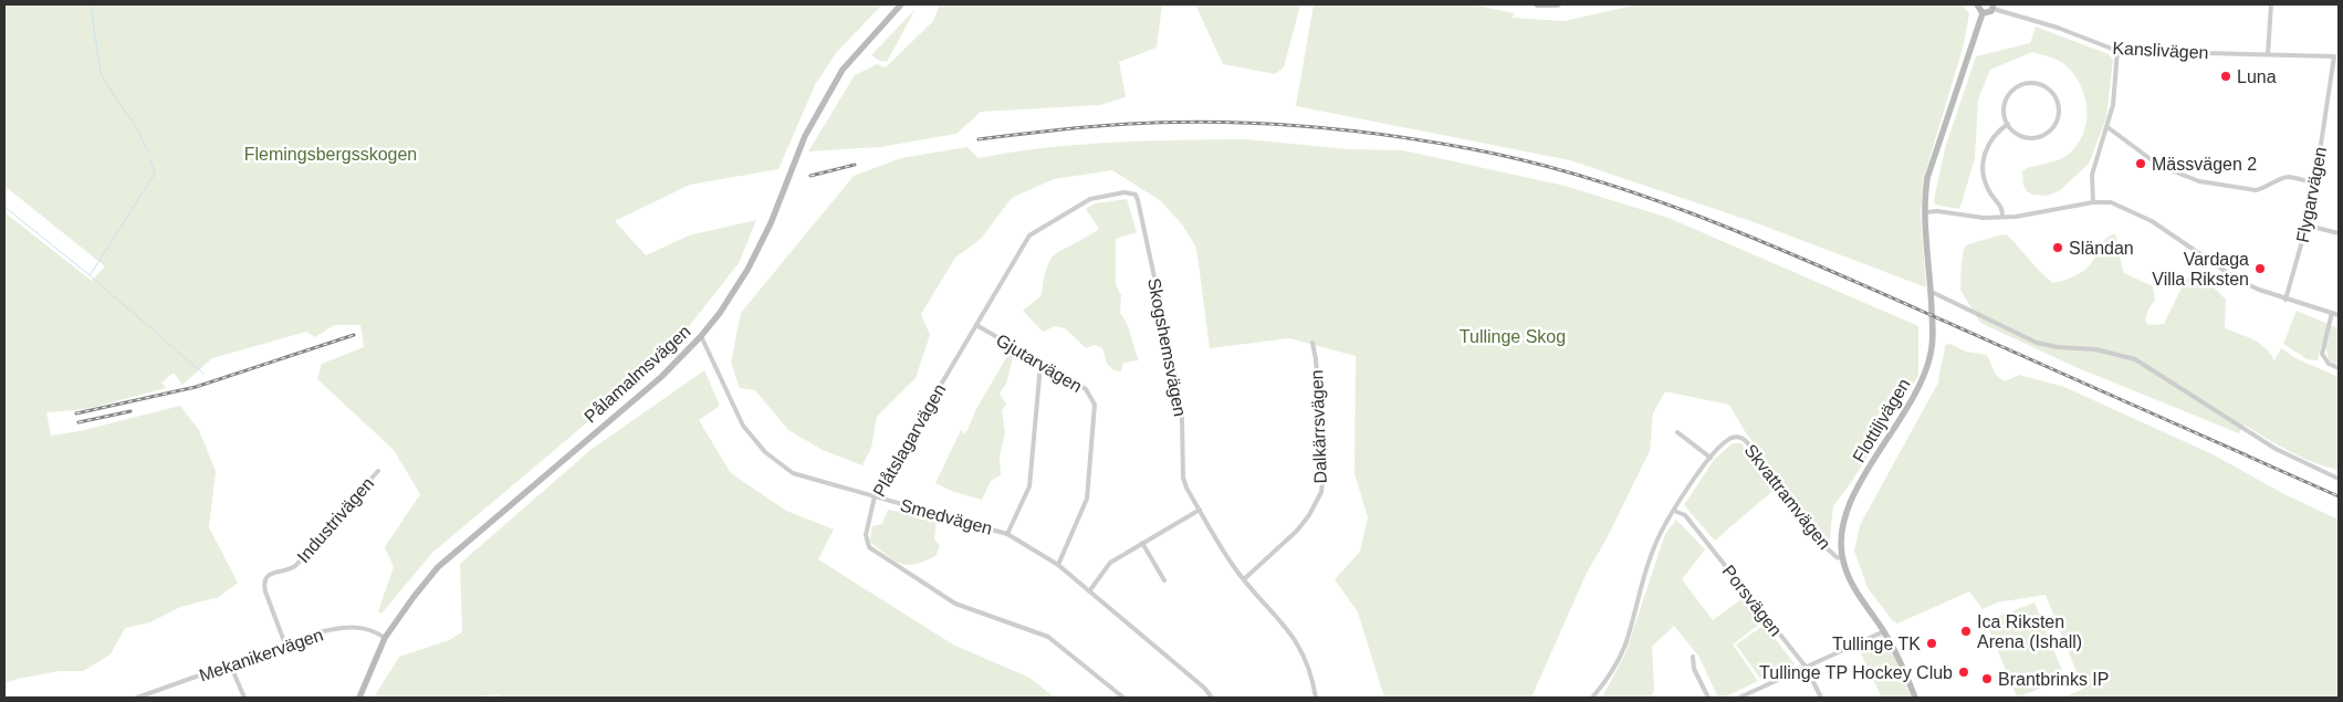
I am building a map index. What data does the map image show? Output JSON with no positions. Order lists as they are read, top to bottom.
{
  "streets": {
    "street": [
      "Kanslivägen",
      "Flygarvägen",
      "Skogshemsvägen",
      "Gjutarvägen",
      "Pålamalmsvägen",
      "Flottiljvägen",
      "Dalkärrsvägen",
      "Plåtslagarvägen",
      "Skvattramvägen",
      "Smedvägen",
      "Industrivägen",
      "Porsvägen",
      "Mekanikervägen"
    ]
  },
  "crossings": [
    ["Kanslivägen", "Flygarvägen"],
    ["Skogshemsvägen", "Dalkärrsvägen"],
    ["Skogshemsvägen", "Plåtslagarvägen"],
    ["Gjutarvägen", "Plåtslagarvägen"],
    ["Gjutarvägen", "Smedvägen"],
    ["Pålamalmsvägen", "Smedvägen"],
    ["Pålamalmsvägen", "Mekanikervägen"],
    ["Flottiljvägen", "Skvattramvägen"],
    ["Plåtslagarvägen", "Smedvägen"],
    ["Industrivägen", "Mekanikervägen"]
  ],
  "parks": ["Flemingsbergsskogen", "Tullinge Skog"],
  "places": [
    "Luna",
    "Mässvägen 2",
    "Sländan",
    "Vardaga Villa Riksten",
    "Ica Riksten Arena (Ishall)",
    "Tullinge TK",
    "Tullinge TP Hockey Club",
    "Brantbrinks IP"
  ]
}
